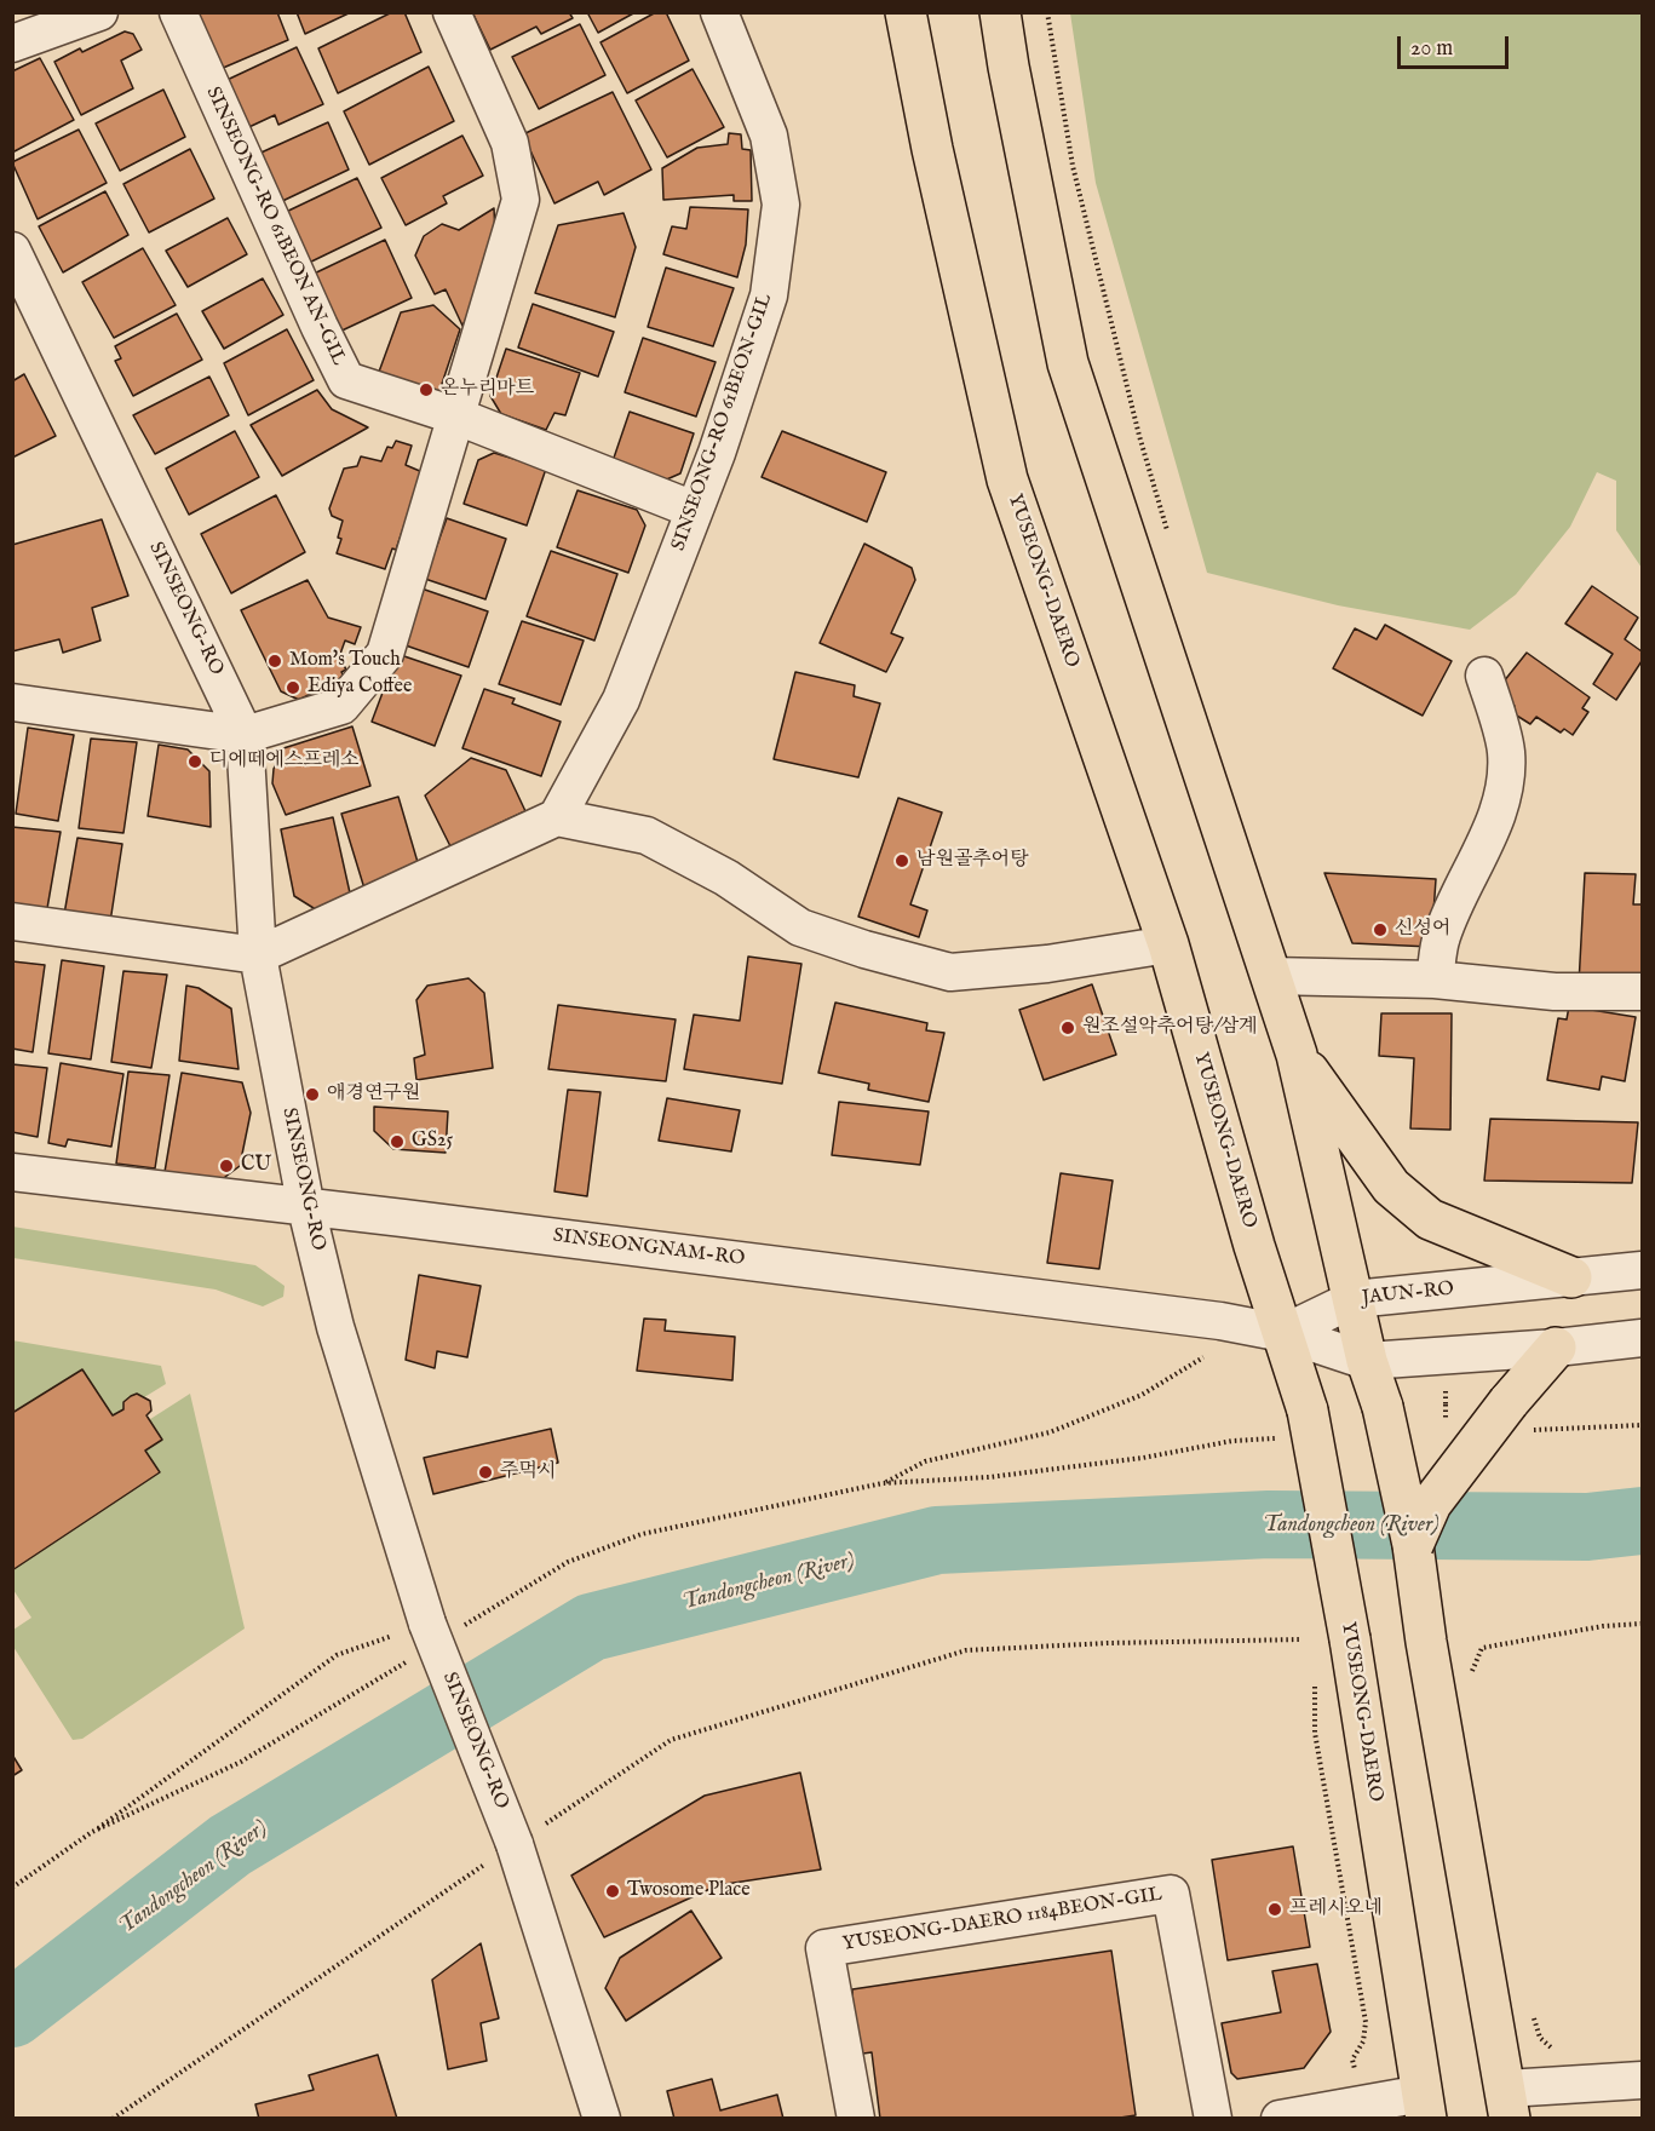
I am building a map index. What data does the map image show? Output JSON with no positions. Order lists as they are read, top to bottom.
{
  "streets": {
    "main road": ["YUSEONG-DAERO"],
    "street": [
      "SINSEONG-RO 61BEON AN-GIL",
      "SINSEONG-RO 61BEON-GIL",
      "SINSEONG-RO",
      "SINSEONGNAM-RO",
      "JAUN-RO",
      "YUSEONG-DAERO 1184BEON-GIL"
    ]
  },
  "crossings": [
    ["SINSEONG-RO 61BEON AN-GIL", "SINSEONG-RO 61BEON-GIL"],
    ["YUSEONG-DAERO", "SINSEONGNAM-RO"],
    ["YUSEONG-DAERO", "JAUN-RO"],
    ["SINSEONG-RO", "SINSEONGNAM-RO"],
    ["SINSEONGNAM-RO", "JAUN-RO"]
  ],
  "water": ["Tandongcheon (River)"],
  "places": [
    "온누리마트",
    "Mom's Touch",
    "Ediya Coffee",
    "디에떼에스프레소",
    "남원골추어탕",
    "신성어",
    "원조설악추어탕/삼계",
    "애경연구원",
    "GS25",
    "CU",
    "주먹시",
    "Twosome Place",
    "프레시오네"
  ],
  "scale_bar": "20 m"
}
